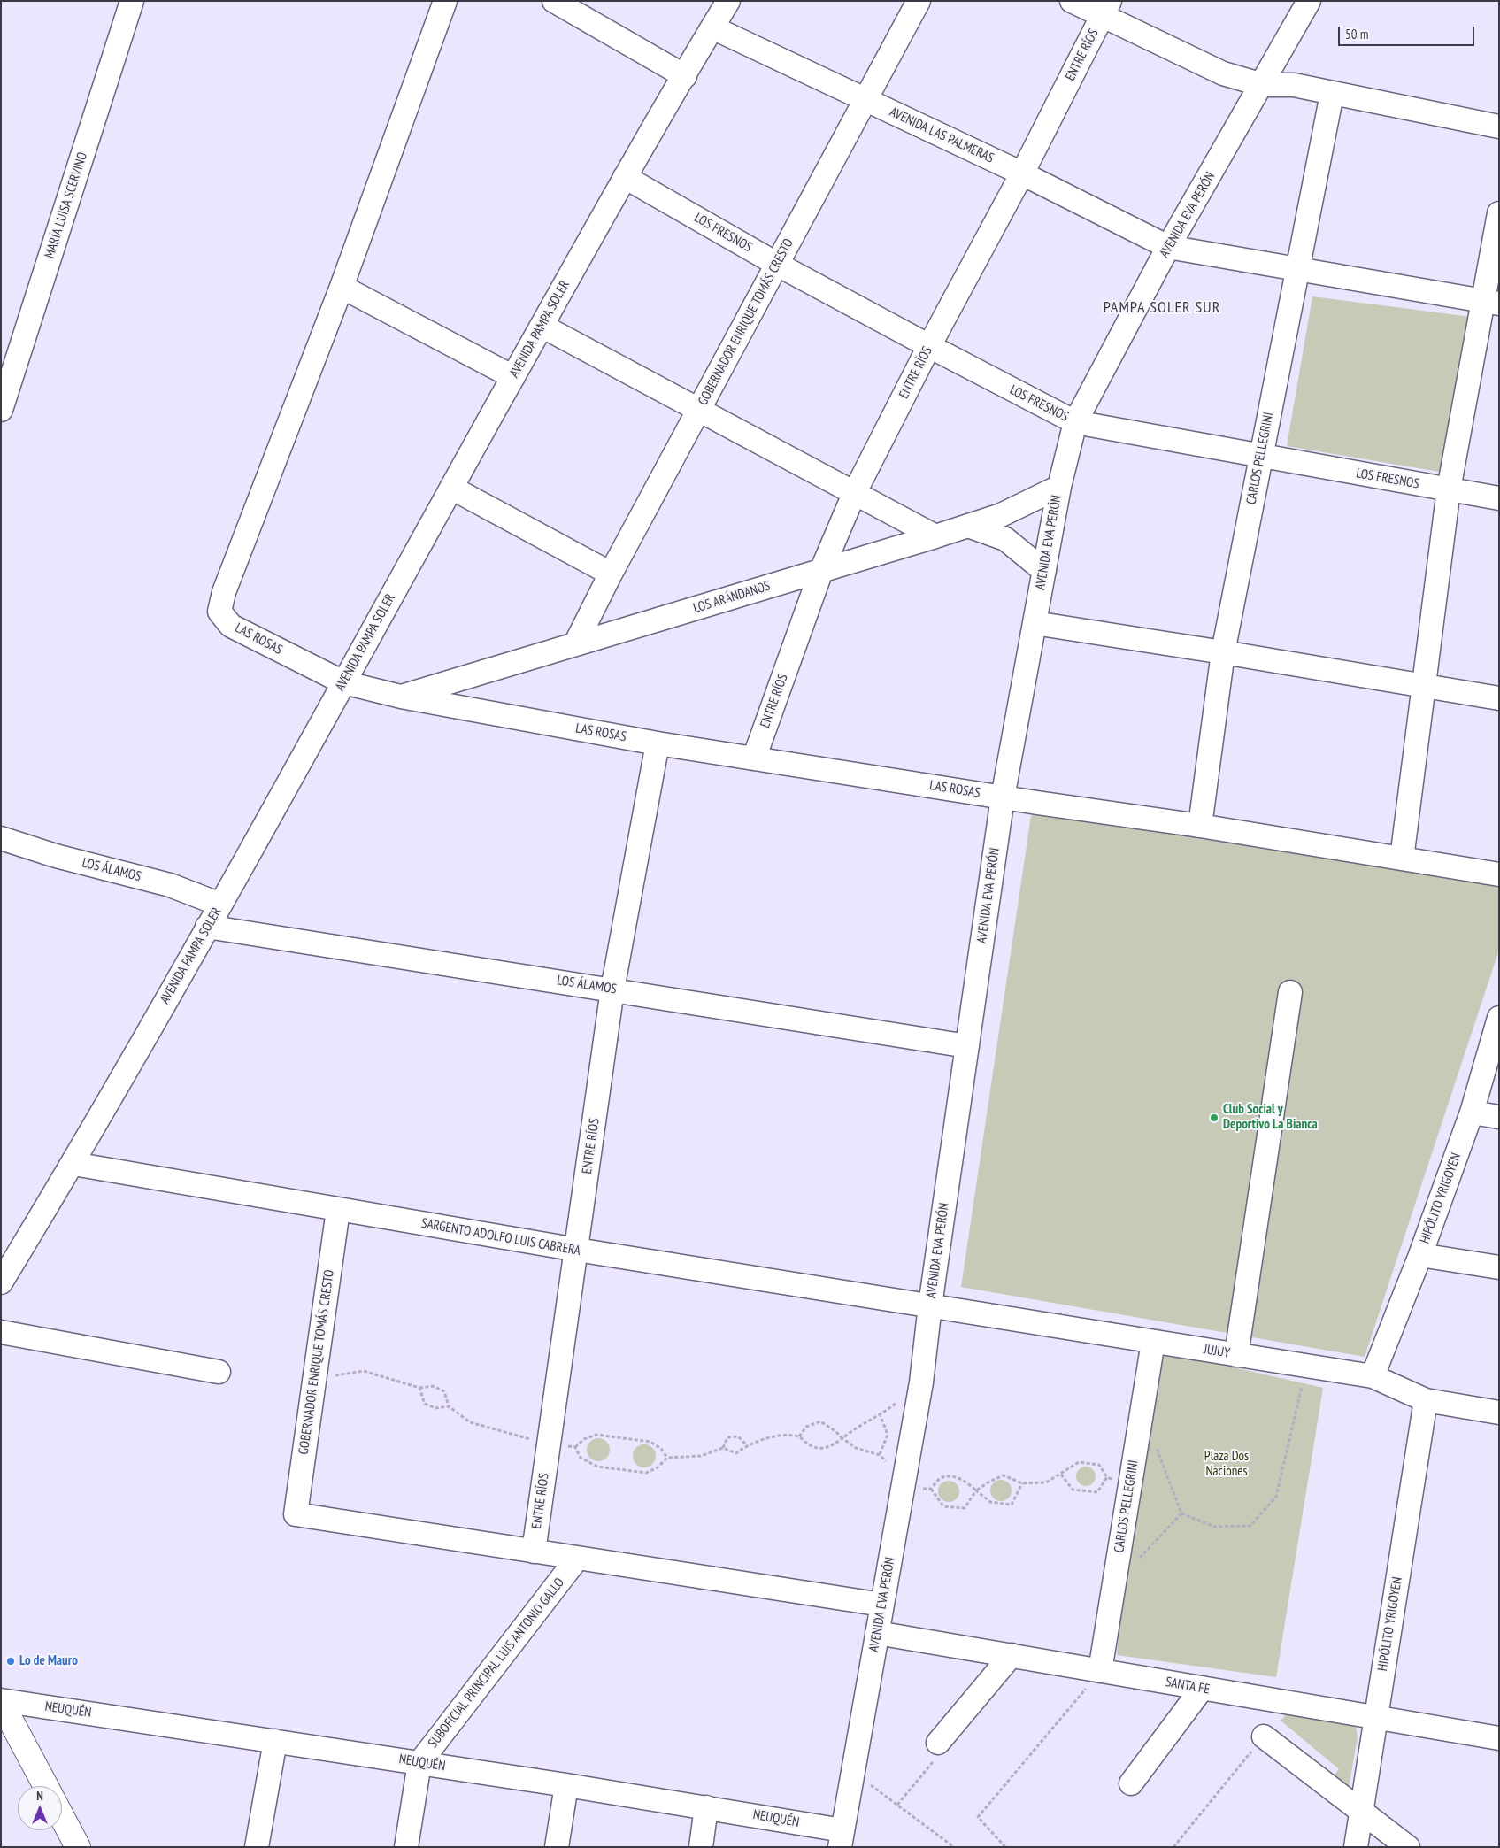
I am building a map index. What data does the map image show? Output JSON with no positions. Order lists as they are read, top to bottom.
{
  "streets": {
    "street": [
      "ENTRE RÍOS",
      "AVENIDA LAS PALMERAS",
      "MARÍA LUISA SCERVINO",
      "AVENIDA EVA PERÓN",
      "LOS FRESNOS",
      "GOBERNADOR ENRIQUE TOMÁS CRESTO",
      "AVENIDA PAMPA SOLER",
      "CARLOS PELLEGRINI",
      "LOS ARÁNDANOS",
      "LAS ROSAS",
      "LOS ÁLAMOS",
      "HIPÓLITO YRIGOYEN",
      "SARGENTO ADOLFO LUIS CABRERA",
      "JUJUY",
      "SUBOFICIAL PRINCIPAL LUIS ANTONIO GALLO",
      "SANTA FE",
      "NEUQUÉN"
    ]
  },
  "crossings": [
    ["ENTRE RÍOS", "AVENIDA LAS PALMERAS"],
    ["ENTRE RÍOS", "LOS FRESNOS"],
    ["ENTRE RÍOS", "GOBERNADOR ENRIQUE TOMÁS CRESTO"],
    ["ENTRE RÍOS", "LOS ARÁNDANOS"],
    ["ENTRE RÍOS", "LAS ROSAS"],
    ["ENTRE RÍOS", "LOS ÁLAMOS"],
    ["ENTRE RÍOS", "SARGENTO ADOLFO LUIS CABRERA"],
    ["AVENIDA LAS PALMERAS", "AVENIDA EVA PERÓN"],
    ["AVENIDA LAS PALMERAS", "GOBERNADOR ENRIQUE TOMÁS CRESTO"],
    ["AVENIDA LAS PALMERAS", "AVENIDA PAMPA SOLER"],
    ["AVENIDA LAS PALMERAS", "CARLOS PELLEGRINI"],
    ["AVENIDA EVA PERÓN", "LOS FRESNOS"],
    ["AVENIDA EVA PERÓN", "LOS ARÁNDANOS"],
    ["AVENIDA EVA PERÓN", "LAS ROSAS"],
    ["AVENIDA EVA PERÓN", "LOS ÁLAMOS"],
    ["AVENIDA EVA PERÓN", "SARGENTO ADOLFO LUIS CABRERA"],
    ["AVENIDA EVA PERÓN", "JUJUY"],
    ["AVENIDA EVA PERÓN", "SANTA FE"],
    ["AVENIDA EVA PERÓN", "NEUQUÉN"],
    ["LOS FRESNOS", "GOBERNADOR ENRIQUE TOMÁS CRESTO"],
    ["LOS FRESNOS", "AVENIDA PAMPA SOLER"],
    ["LOS FRESNOS", "CARLOS PELLEGRINI"],
    ["GOBERNADOR ENRIQUE TOMÁS CRESTO", "LOS ARÁNDANOS"],
    ["GOBERNADOR ENRIQUE TOMÁS CRESTO", "SARGENTO ADOLFO LUIS CABRERA"],
    ["AVENIDA PAMPA SOLER", "LAS ROSAS"],
    ["AVENIDA PAMPA SOLER", "LOS ÁLAMOS"],
    ["AVENIDA PAMPA SOLER", "SARGENTO ADOLFO LUIS CABRERA"],
    ["CARLOS PELLEGRINI", "LAS ROSAS"],
    ["CARLOS PELLEGRINI", "JUJUY"],
    ["CARLOS PELLEGRINI", "SANTA FE"],
    ["LOS ARÁNDANOS", "LAS ROSAS"],
    ["HIPÓLITO YRIGOYEN", "JUJUY"],
    ["HIPÓLITO YRIGOYEN", "SANTA FE"],
    ["SARGENTO ADOLFO LUIS CABRERA", "JUJUY"],
    ["SUBOFICIAL PRINCIPAL LUIS ANTONIO GALLO", "NEUQUÉN"]
  ],
  "districts": ["PAMPA SOLER SUR"],
  "parks": ["Plaza Dos Naciones"],
  "places": ["Club Social y Deportivo La Bianca", "Lo de Mauro"],
  "scale_bar": "50 m",
  "north": "top"
}
